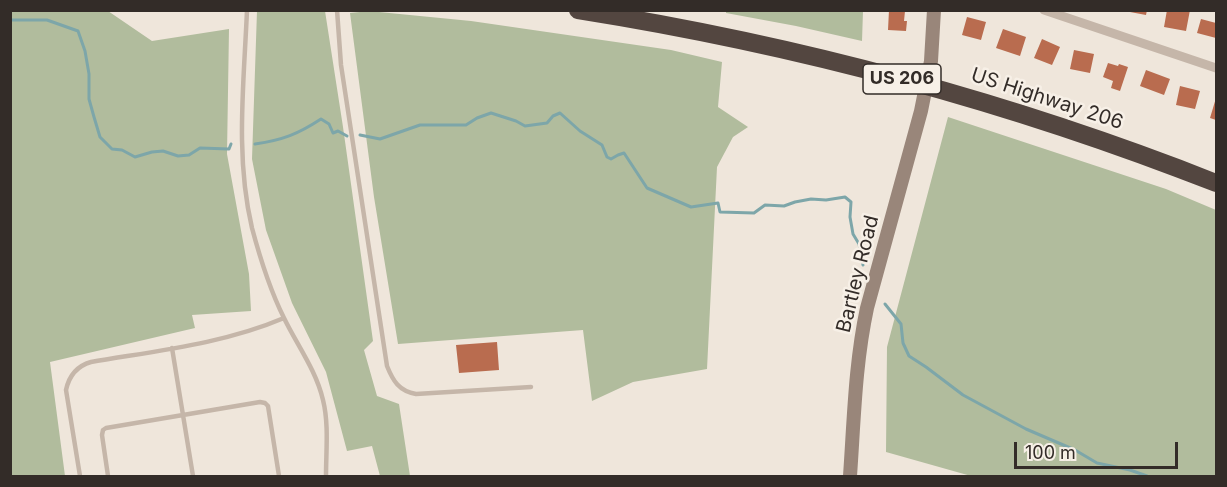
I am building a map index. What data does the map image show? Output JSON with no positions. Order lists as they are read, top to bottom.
{
  "streets": {
    "highway": ["US 206", "US Highway 206"],
    "street": ["Bartley Road"]
  },
  "crossings": [
    ["US Highway 206", "Bartley Road"]
  ],
  "scale_bar": "100 m"
}
